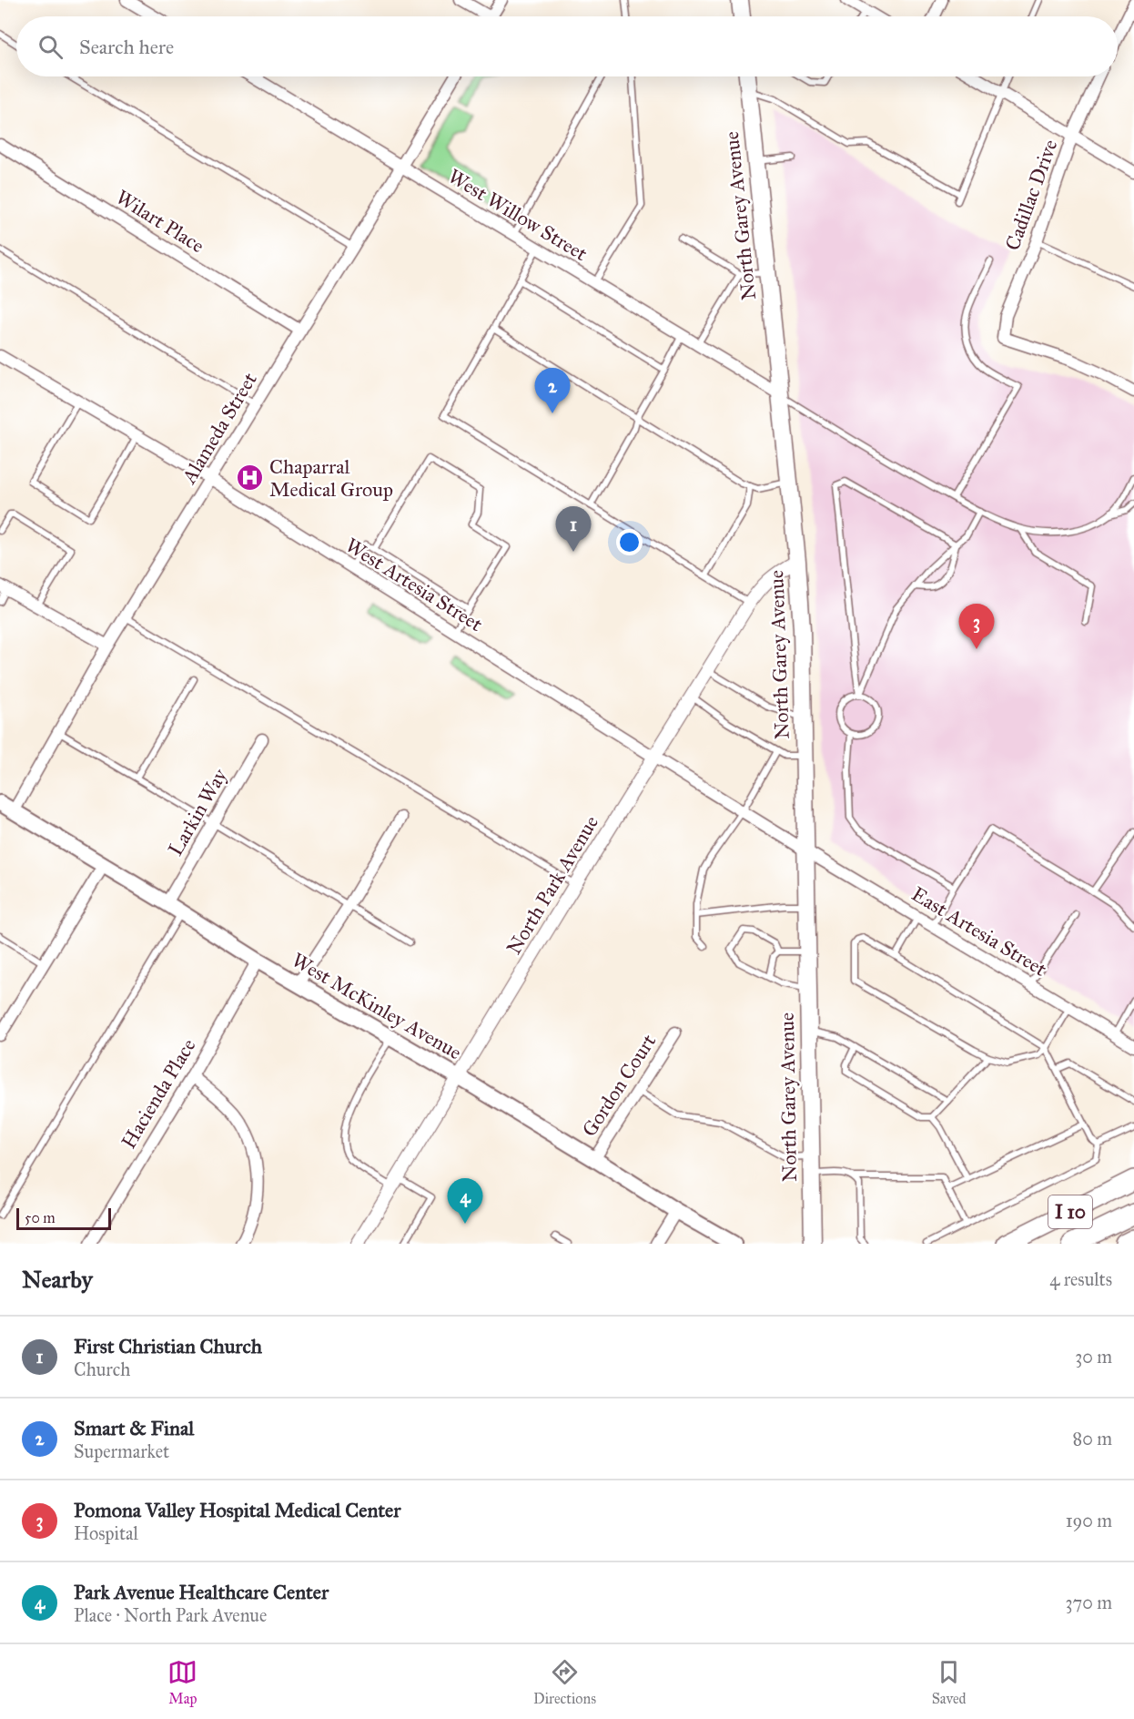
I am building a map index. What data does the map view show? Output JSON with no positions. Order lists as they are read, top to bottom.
{
  "streets": {
    "highway": ["I 10"],
    "main road": ["North Garey Avenue", "West McKinley Avenue"],
    "street": [
      "Cadillac Drive",
      "West Willow Street",
      "Wilart Place",
      "Alameda Street",
      "West Artesia Street",
      "Larkin Way",
      "North Park Avenue",
      "East Artesia Street",
      "Gordon Court",
      "Hacienda Place"
    ]
  },
  "crossings": [
    ["West Willow Street", "North Garey Avenue"],
    ["West Willow Street", "Alameda Street"],
    ["North Garey Avenue", "West Artesia Street"],
    ["North Garey Avenue", "North Park Avenue"],
    ["North Garey Avenue", "East Artesia Street"],
    ["Wilart Place", "Alameda Street"],
    ["Alameda Street", "West Artesia Street"],
    ["Alameda Street", "West McKinley Avenue"],
    ["West Artesia Street", "North Park Avenue"],
    ["West Artesia Street", "East Artesia Street"],
    ["Larkin Way", "West McKinley Avenue"],
    ["North Park Avenue", "West McKinley Avenue"],
    ["West McKinley Avenue", "Gordon Court"],
    ["West McKinley Avenue", "Hacienda Place"]
  ],
  "places": {
    "hospital": ["Chaparral Medical Group"]
  },
  "scale_bar": "50 m",
  "page": {
    "search": "Search here",
    "pins": [
      "2",
      "1",
      "3",
      "4"
    ],
    "scale": "50 m",
    "heading": ["Nearby", "4 results"],
    "list": [
      {
        "mark": "1",
        "name": "First Christian Church",
        "note": "Church",
        "value": "30 m"
      },
      {
        "mark": "2",
        "name": "Smart & Final",
        "note": "Supermarket",
        "value": "80 m"
      },
      {
        "mark": "3",
        "name": "Pomona Valley Hospital Medical Center",
        "note": "Hospital",
        "value": "190 m"
      },
      {
        "mark": "4",
        "name": "Park Avenue Healthcare Center",
        "note": "Place · North Park Avenue",
        "value": "370 m"
      }
    ],
    "nav": ["Map", "Directions", "Saved"]
  }
}
